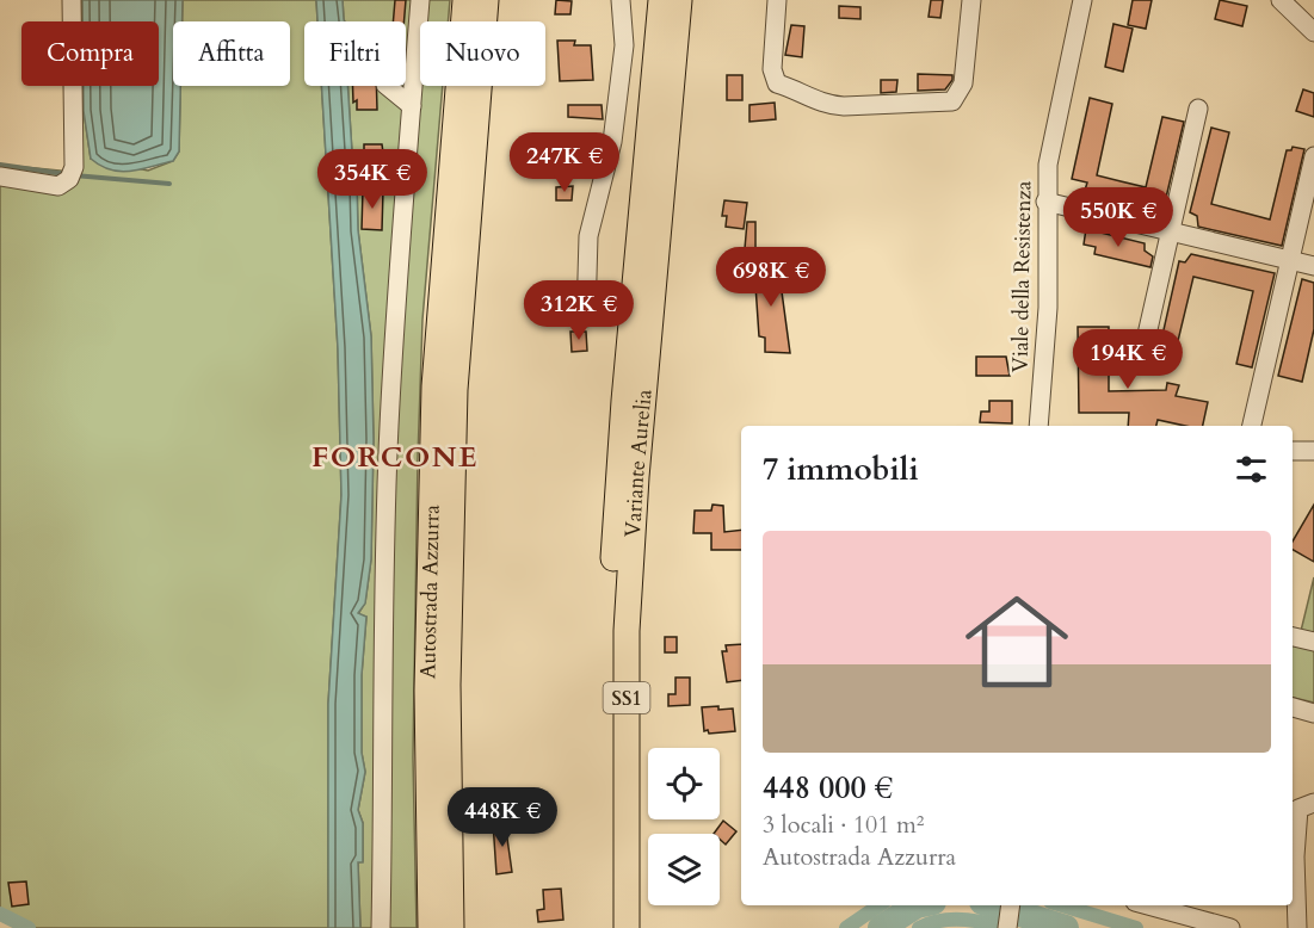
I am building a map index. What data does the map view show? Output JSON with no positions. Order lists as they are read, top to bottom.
{
  "streets": {
    "highway": ["Variante Aurelia", "Autostrada Azzurra", "SS1"],
    "street": ["Viale della Resistenza"]
  },
  "districts": ["FORCONE"],
  "page": {
    "chip": [
      "Compra",
      "Affitta",
      "Filtri",
      "Nuovo"
    ],
    "price": [
      "247K €",
      "354K €",
      "550K €",
      "698K €",
      "312K €",
      "194K €",
      "448K €"
    ],
    "heading": "7 immobili",
    "list": [
      {
        "name": "448 000 €",
        "note": "3 locali · 101 m² · Autostrada Azzurra"
      }
    ]
  }
}
